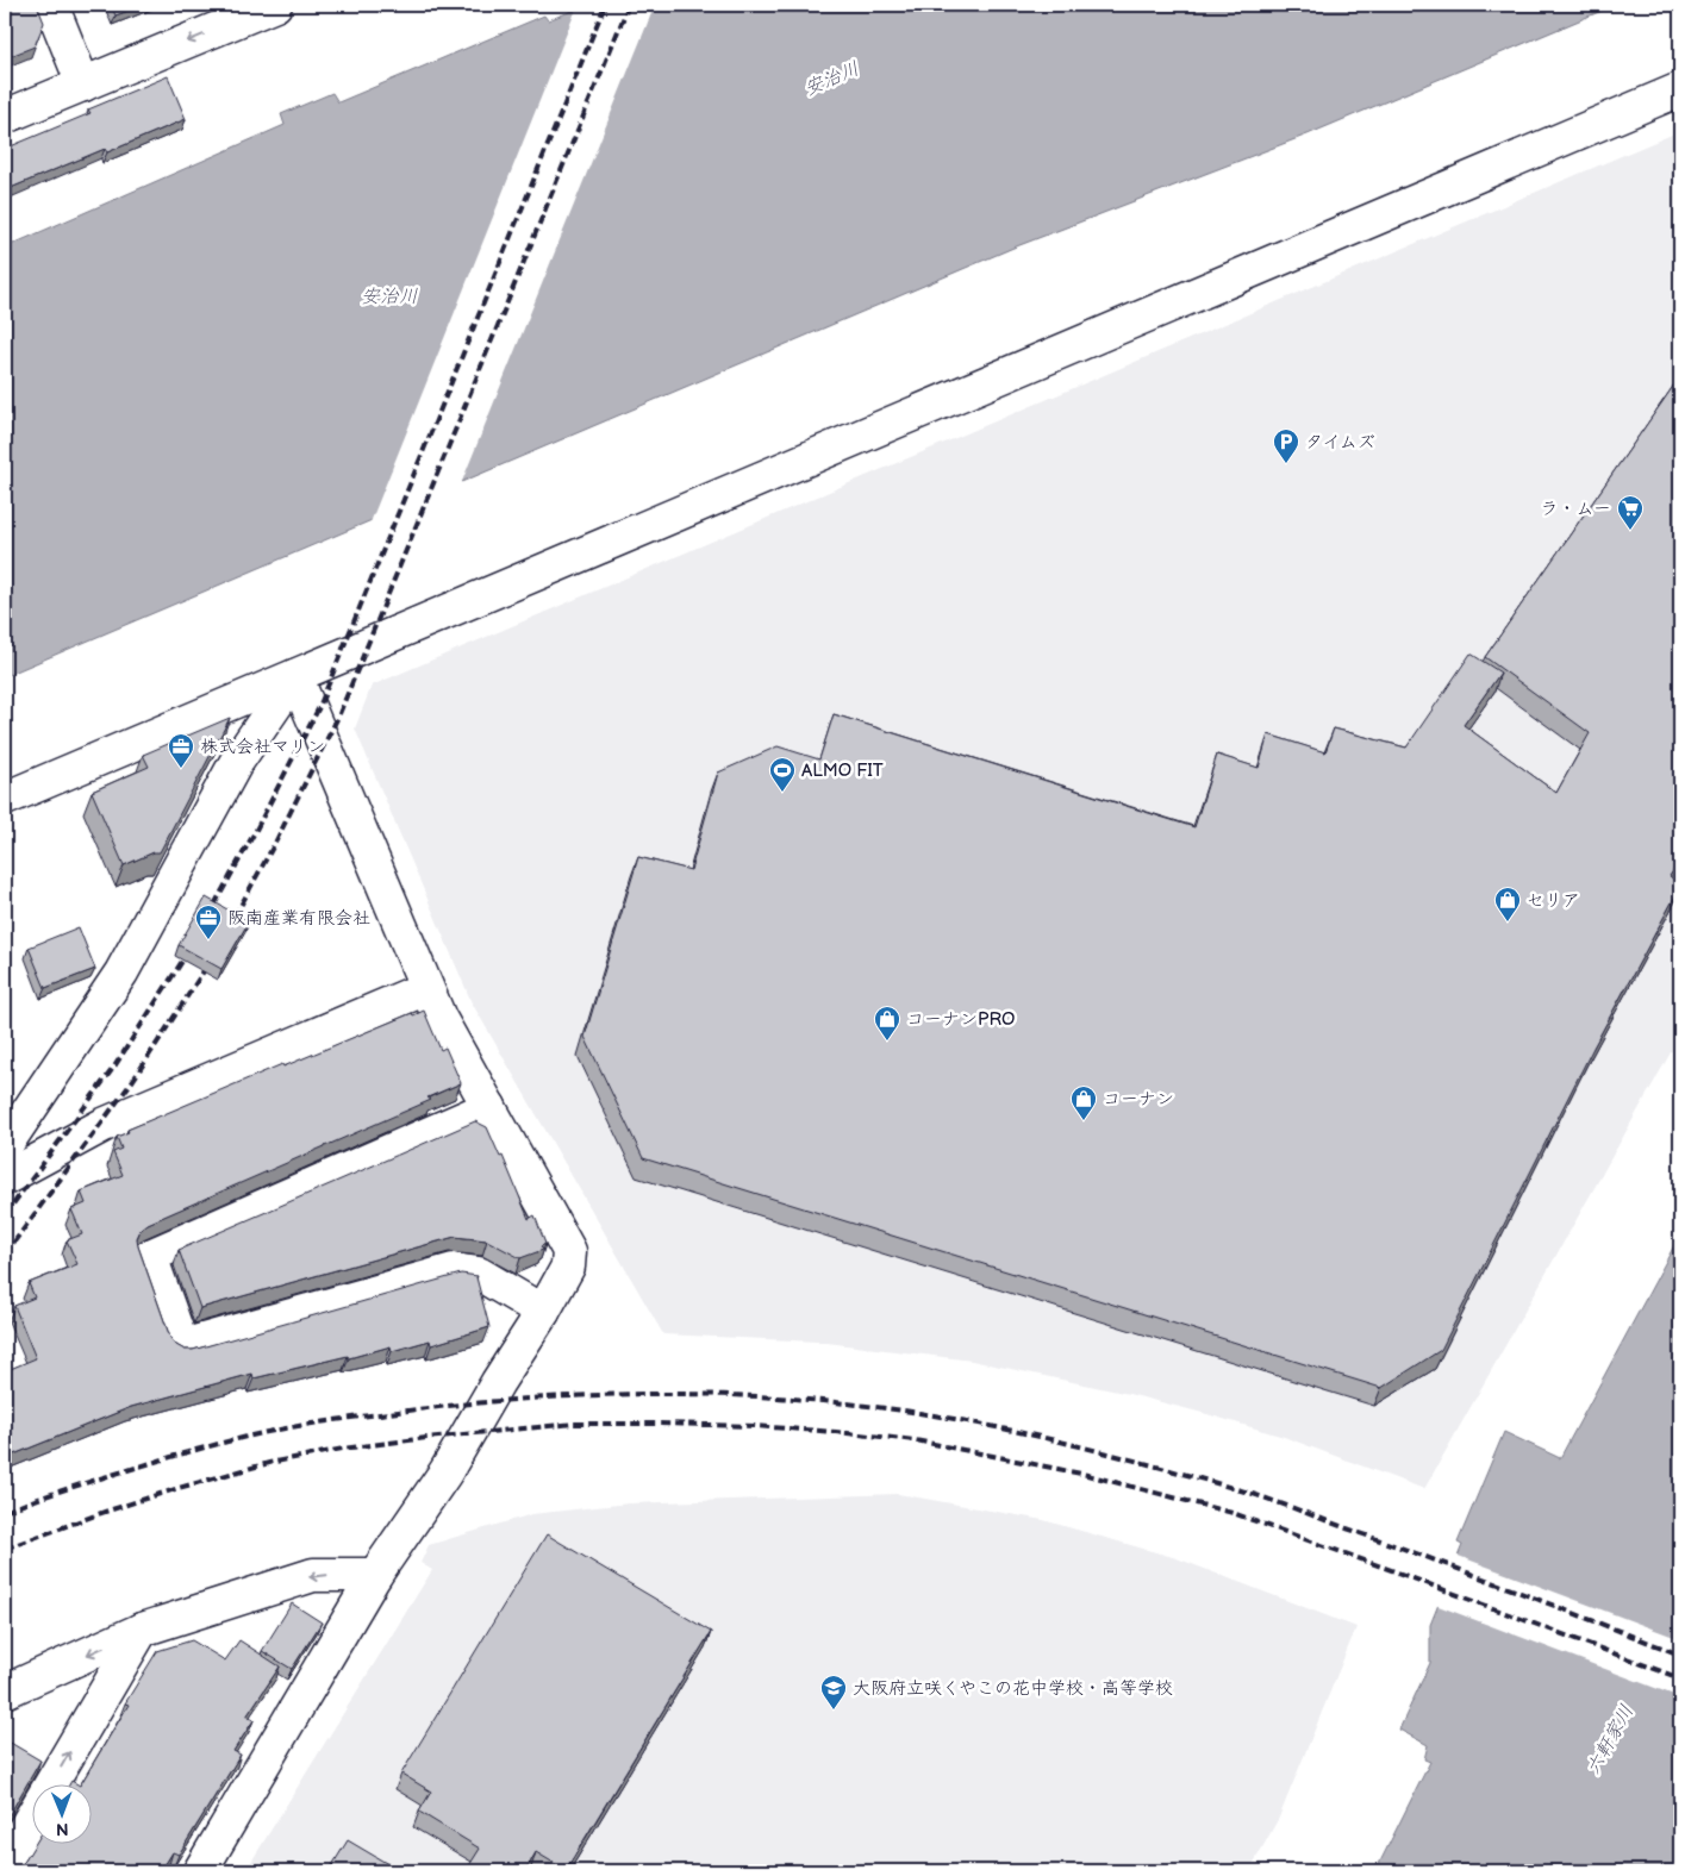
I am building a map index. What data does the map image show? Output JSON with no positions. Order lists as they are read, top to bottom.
{
  "water": ["安治川", "六軒家川"],
  "places": {
    "parking": ["タイムズ"],
    "supermarket": ["ラ・ムー"],
    "office": ["株式会社マリン", "阪南産業有限会社"],
    "sports": ["ALMO FIT"],
    "shop": ["セリア", "コーナンPRO", "コーナン"],
    "school or university": ["大阪府立咲くやこの花中学校・高等学校"]
  },
  "north": "bottom"
}
